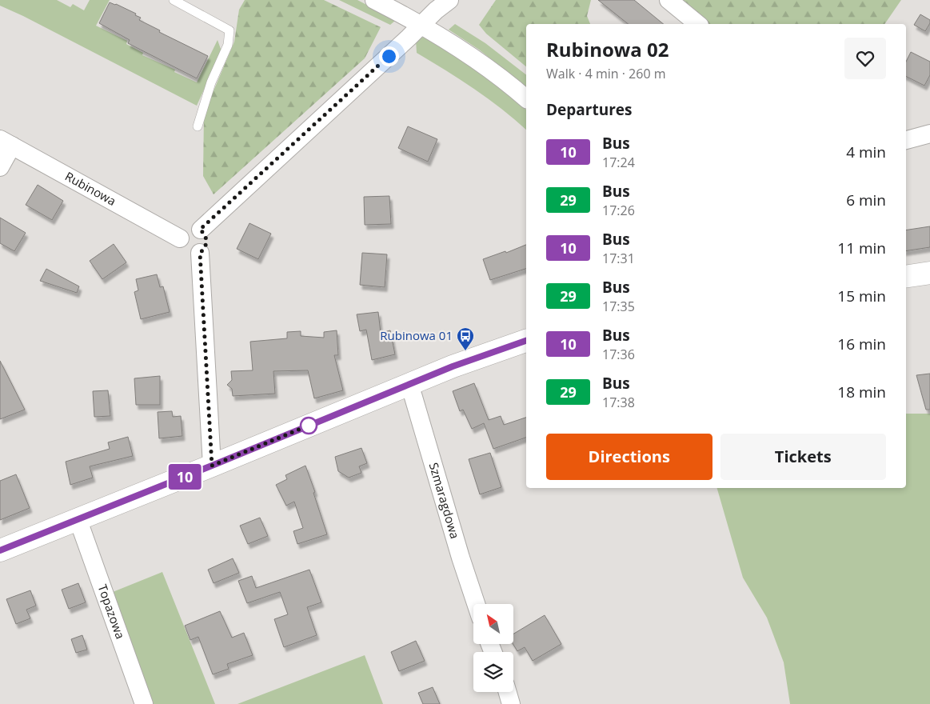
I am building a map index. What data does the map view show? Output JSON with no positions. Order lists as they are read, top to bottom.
{
  "streets": {
    "street": ["Rubinowa", "Szmaragdowa", "Topazowa"]
  },
  "places": {
    "bus stop": ["Rubinowa 01"]
  },
  "lines": ["bus line 10"],
  "north": "top left",
  "page": {
    "on_map": "10",
    "heading": [
      ["Rubinowa 02", "Walk · 4 min · 260 m"],
      "Departures"
    ],
    "list": [
      {
        "mark": "10",
        "name": "Bus",
        "note": "17:24",
        "value": "4 min"
      },
      {
        "mark": "29",
        "name": "Bus",
        "note": "17:26",
        "value": "6 min"
      },
      {
        "mark": "10",
        "name": "Bus",
        "note": "17:31",
        "value": "11 min"
      },
      {
        "mark": "29",
        "name": "Bus",
        "note": "17:35",
        "value": "15 min"
      },
      {
        "mark": "10",
        "name": "Bus",
        "note": "17:36",
        "value": "16 min"
      },
      {
        "mark": "29",
        "name": "Bus",
        "note": "17:38",
        "value": "18 min"
      }
    ],
    "buttons": ["Directions", "Tickets"]
  }
}
